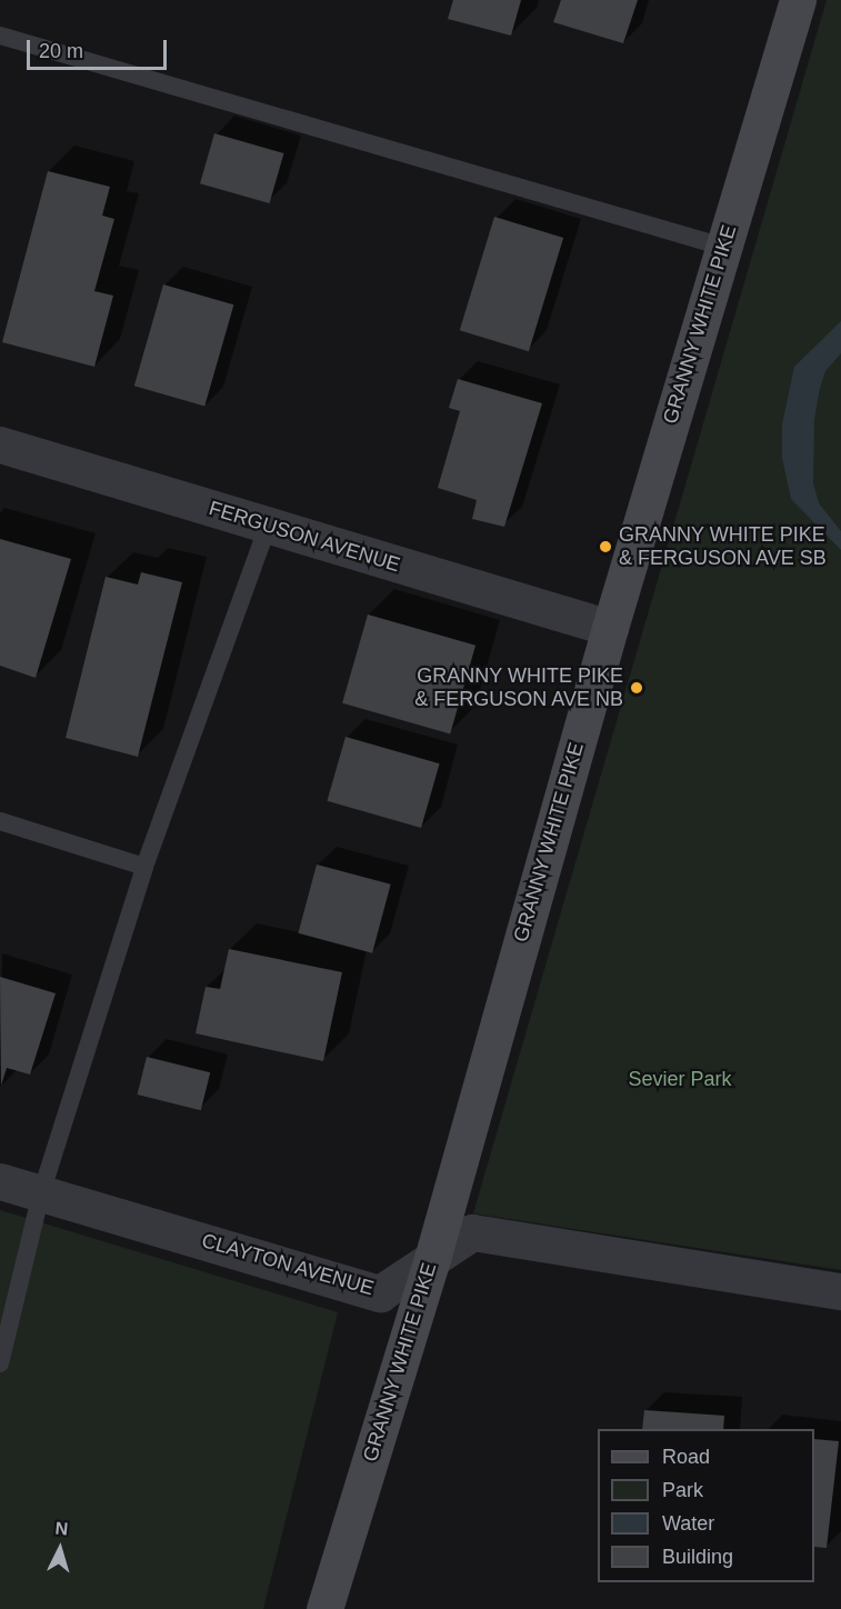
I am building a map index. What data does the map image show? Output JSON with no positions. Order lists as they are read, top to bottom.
{
  "streets": {
    "main road": ["GRANNY WHITE PIKE"],
    "street": ["FERGUSON AVENUE", "CLAYTON AVENUE"]
  },
  "crossings": [
    ["GRANNY WHITE PIKE", "FERGUSON AVENUE"],
    ["GRANNY WHITE PIKE", "CLAYTON AVENUE"]
  ],
  "parks": ["Sevier Park"],
  "places": ["GRANNY WHITE PIKE & FERGUSON AVE SB", "GRANNY WHITE PIKE & FERGUSON AVE NB"],
  "legend": [
    "Road",
    "Park",
    "Water",
    "Building"
  ],
  "scale_bar": "20 m",
  "north": "top"
}
